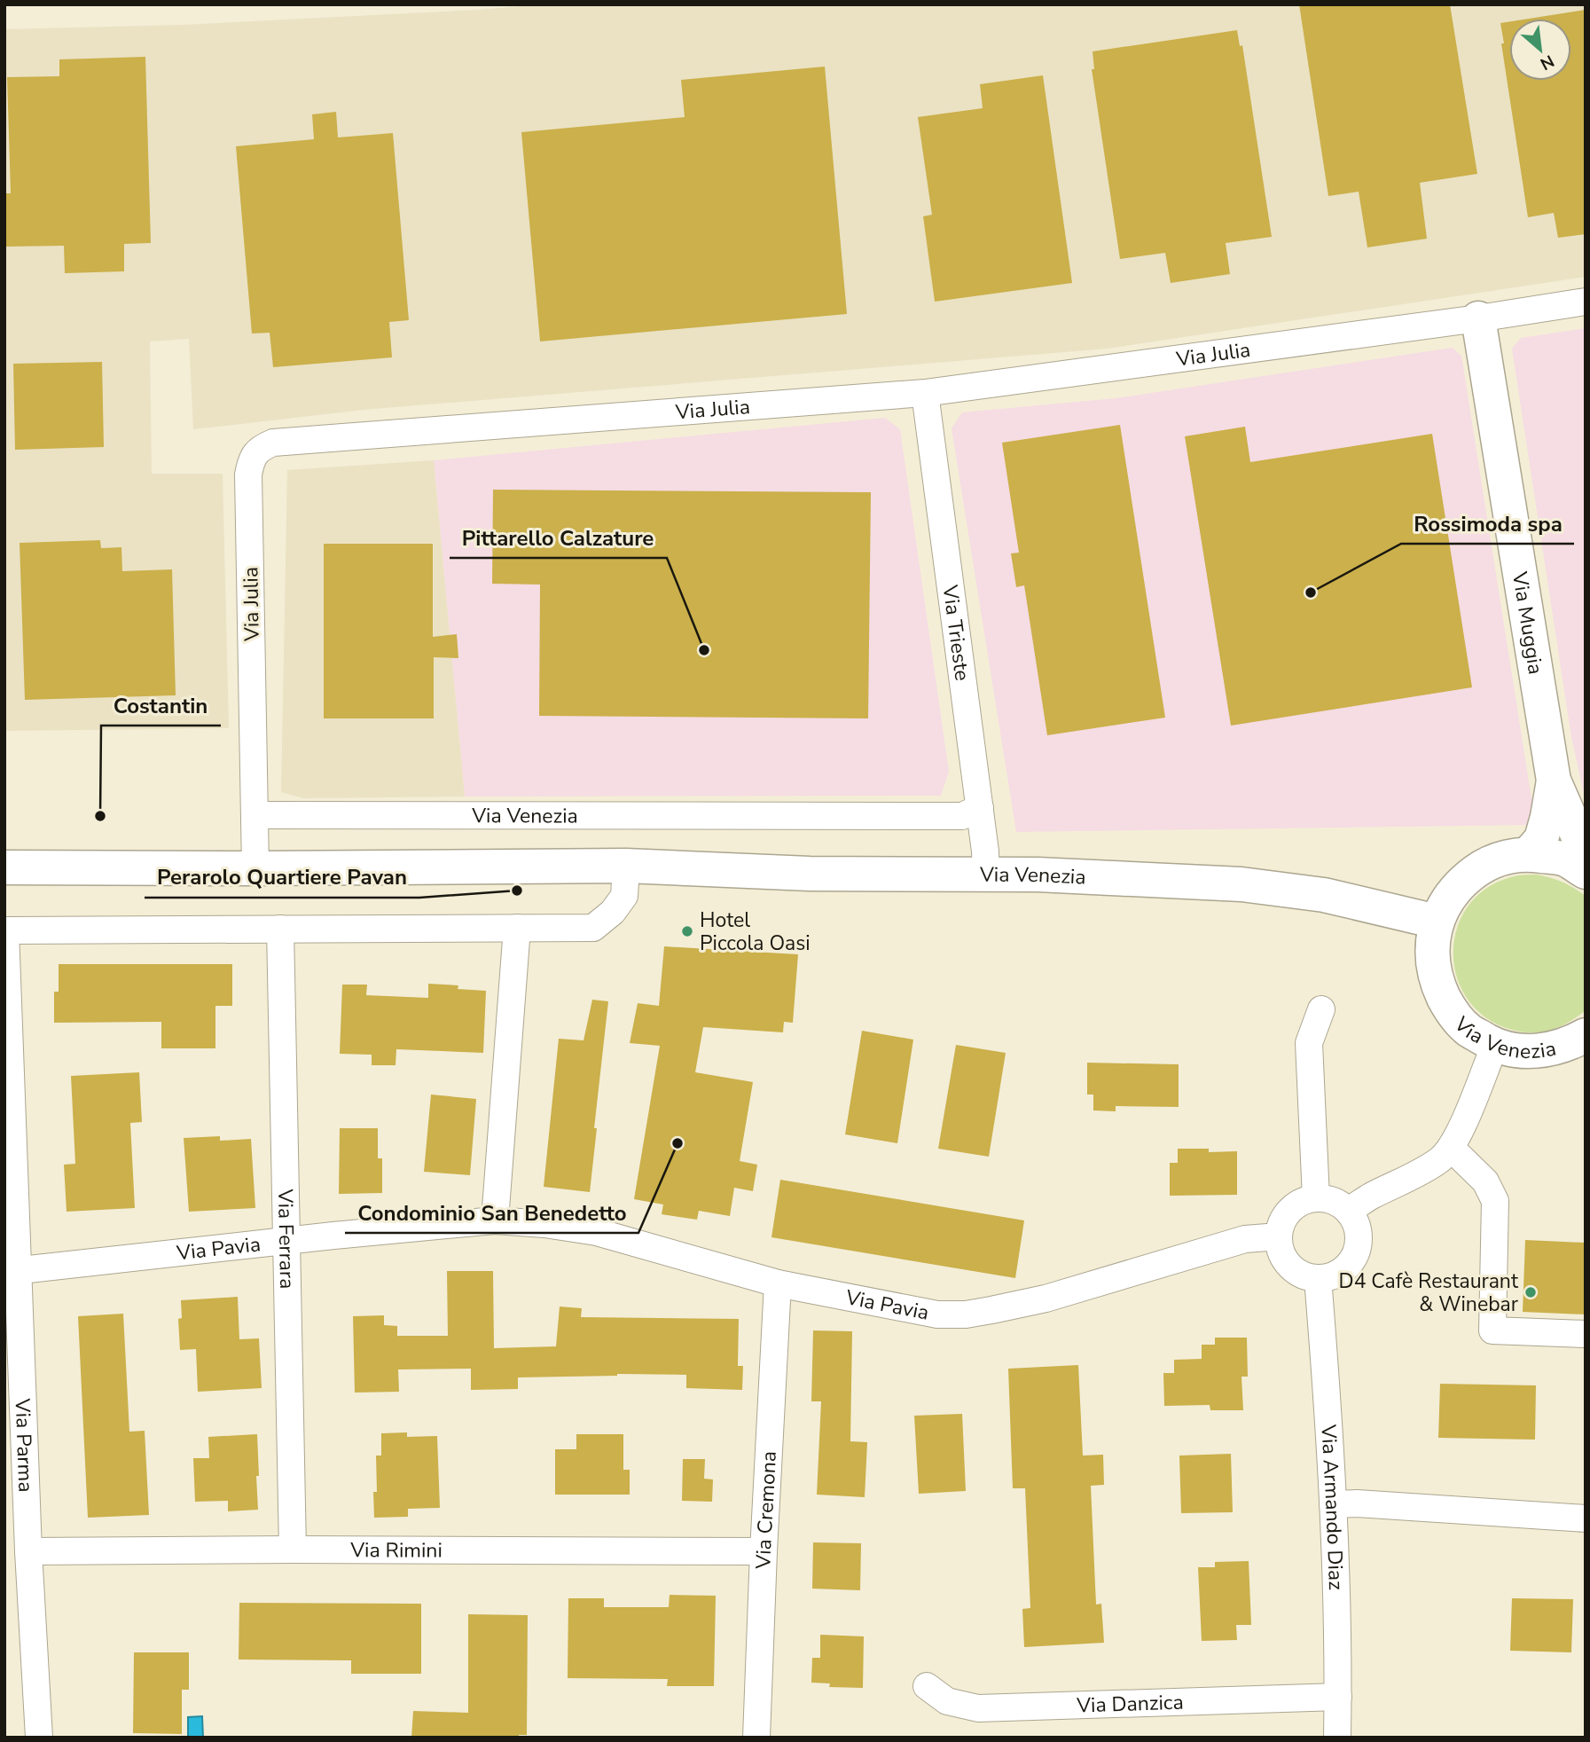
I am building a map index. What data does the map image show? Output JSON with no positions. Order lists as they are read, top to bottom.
{
  "streets": {
    "main road": ["Via Muggia", "Via Venezia"],
    "street": [
      "Via Julia",
      "Via Trieste",
      "Via Ferrara",
      "Via Pavia",
      "Via Parma",
      "Via Armando Diaz",
      "Via Cremona",
      "Via Rimini",
      "Via Danzica"
    ]
  },
  "crossings": [
    ["Via Julia", "Via Muggia"],
    ["Via Julia", "Via Trieste"],
    ["Via Julia", "Via Venezia"],
    ["Via Muggia", "Via Venezia"],
    ["Via Trieste", "Via Venezia"],
    ["Via Ferrara", "Via Pavia"],
    ["Via Ferrara", "Via Rimini"],
    ["Via Pavia", "Via Parma"],
    ["Via Pavia", "Via Armando Diaz"],
    ["Via Pavia", "Via Cremona"],
    ["Via Parma", "Via Rimini"],
    ["Via Armando Diaz", "Via Danzica"],
    ["Via Cremona", "Via Rimini"]
  ],
  "places": [
    "Rossimoda spa",
    "Pittarello Calzature",
    "Costantin",
    "Perarolo Quartiere Pavan",
    "Hotel Piccola Oasi",
    "Condominio San Benedetto",
    "D4 Cafè Restaurant & Winebar"
  ],
  "north": "bottom right"
}
